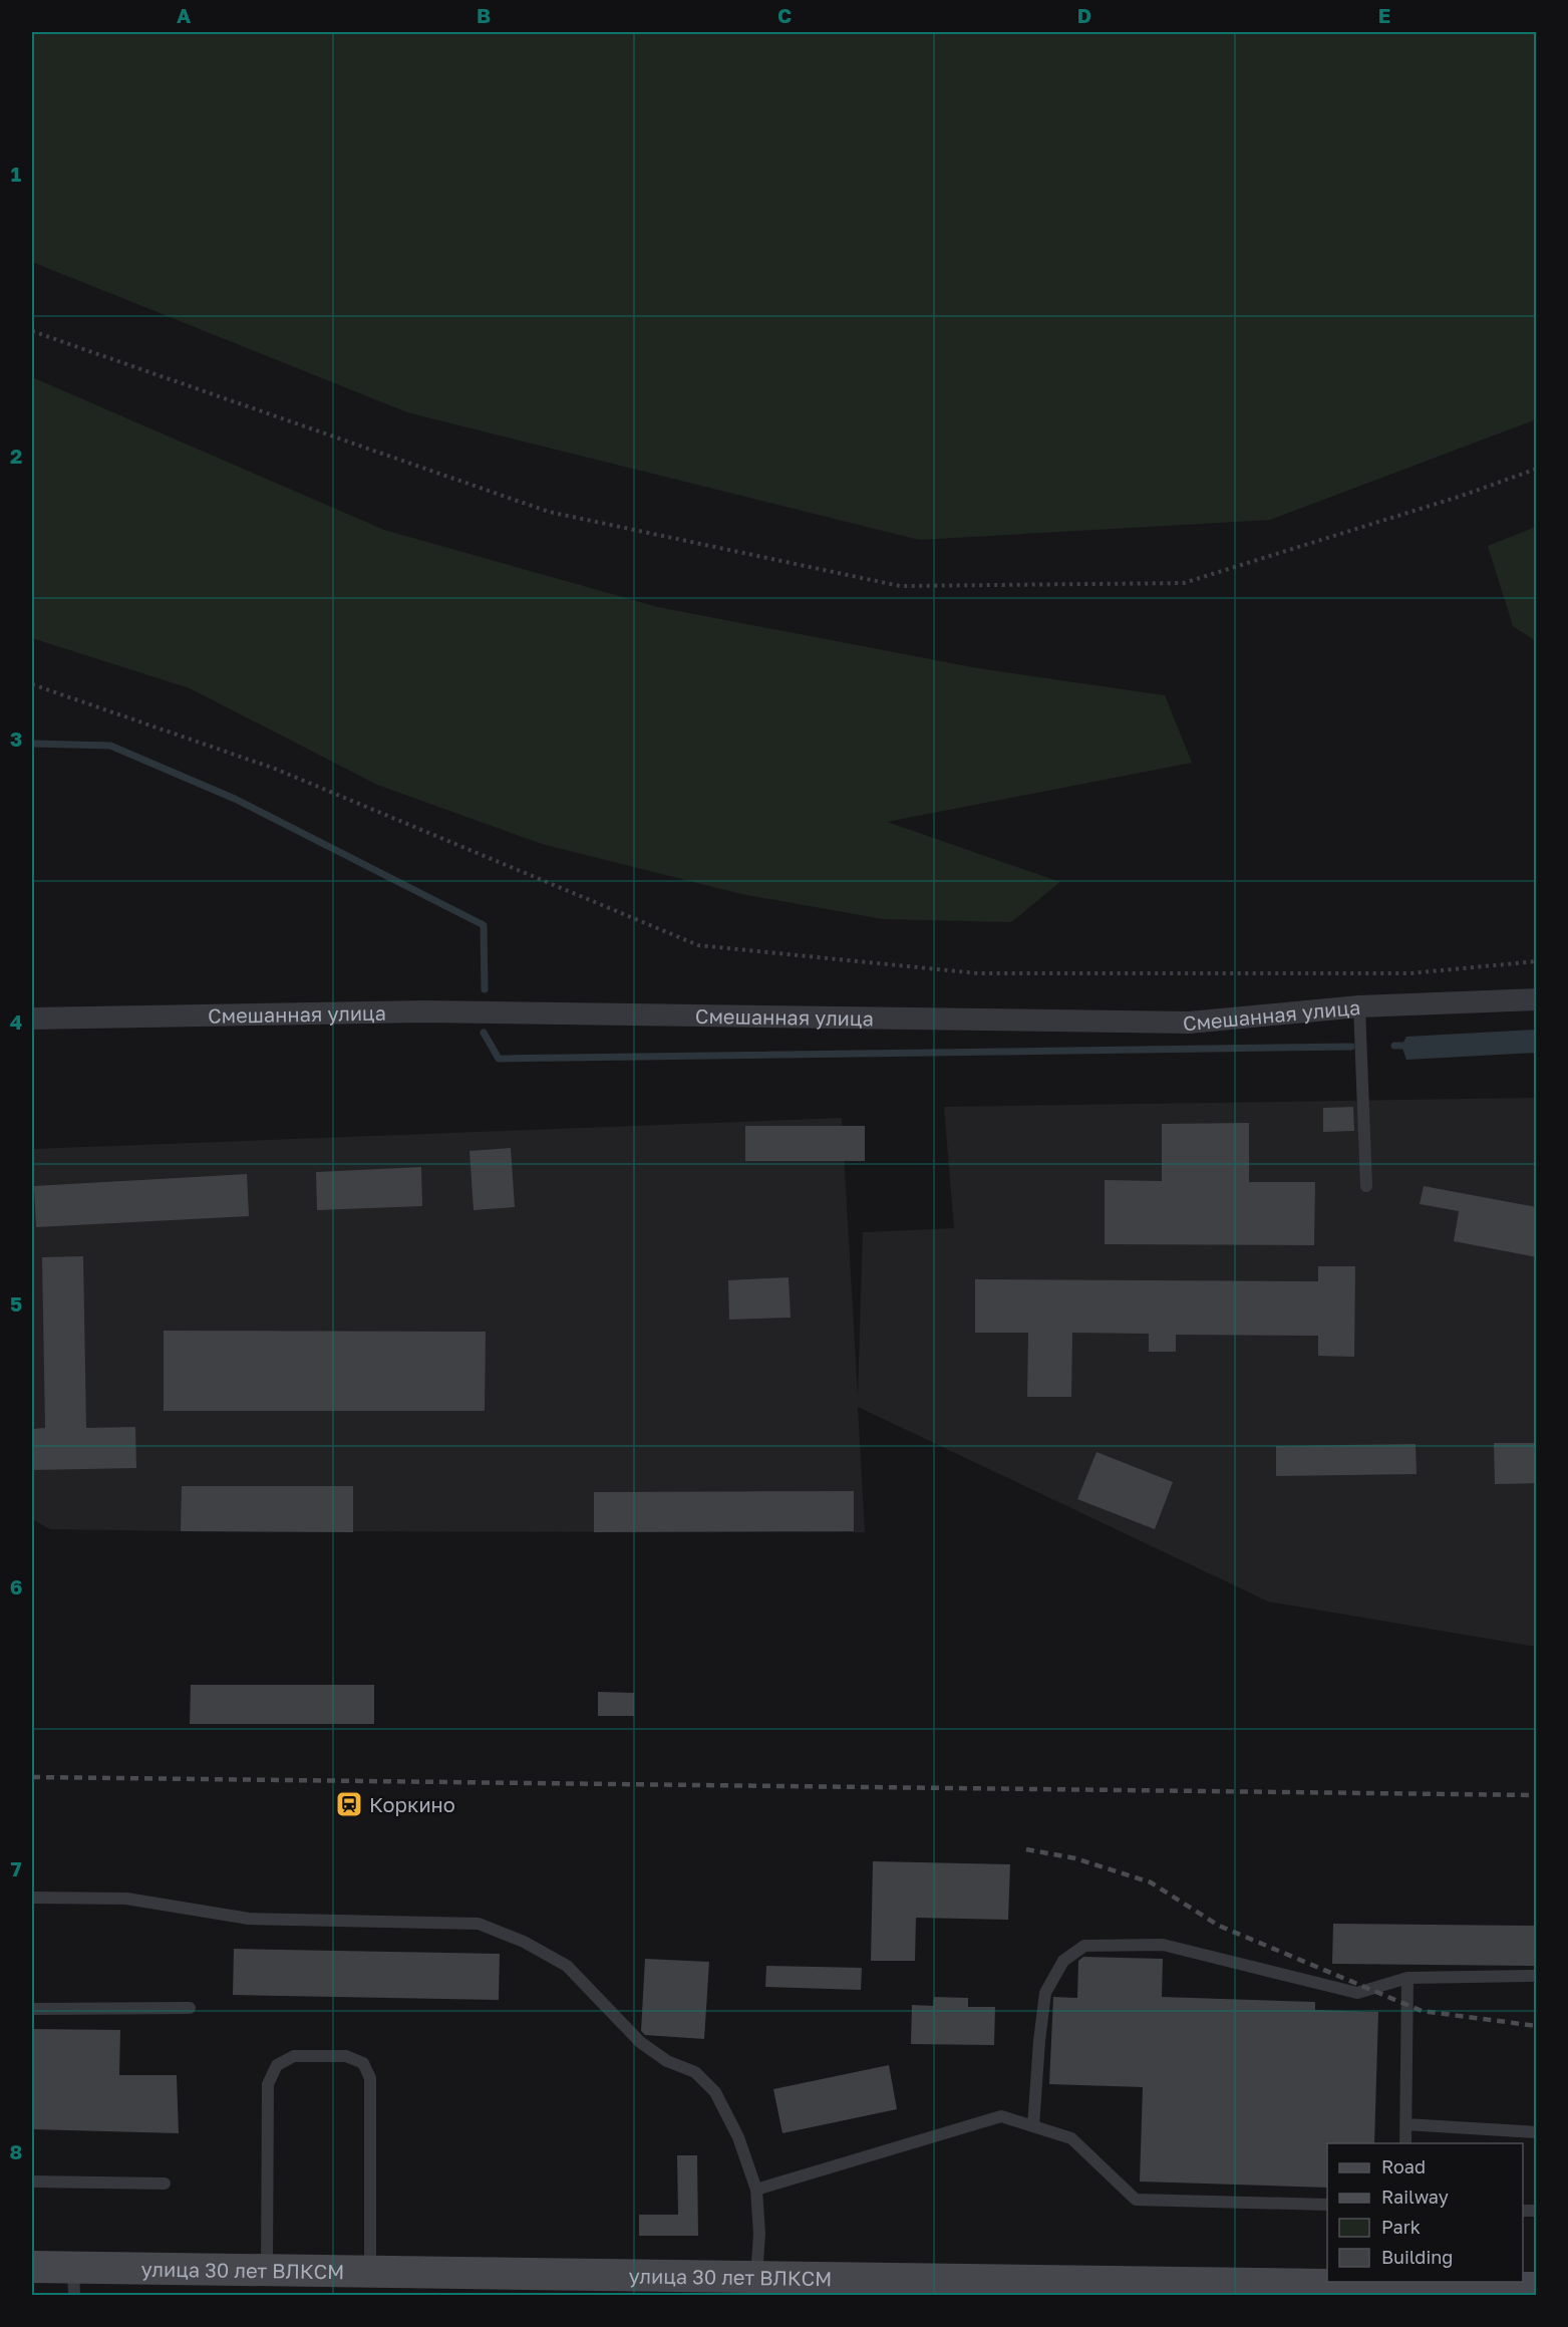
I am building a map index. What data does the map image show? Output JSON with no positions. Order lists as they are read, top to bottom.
{
  "streets": {
    "main road": ["улица 30 лет ВЛКСМ"],
    "street": ["Смешанная улица"]
  },
  "places": {
    "station": ["Коркино"]
  },
  "legend": [
    "Road",
    "Railway",
    "Park",
    "Building"
  ],
  "grid": {
    "columns": [
      "A",
      "B",
      "C",
      "D",
      "E"
    ],
    "rows": [
      "1",
      "2",
      "3",
      "4",
      "5",
      "6",
      "7",
      "8"
    ]
  }
}
